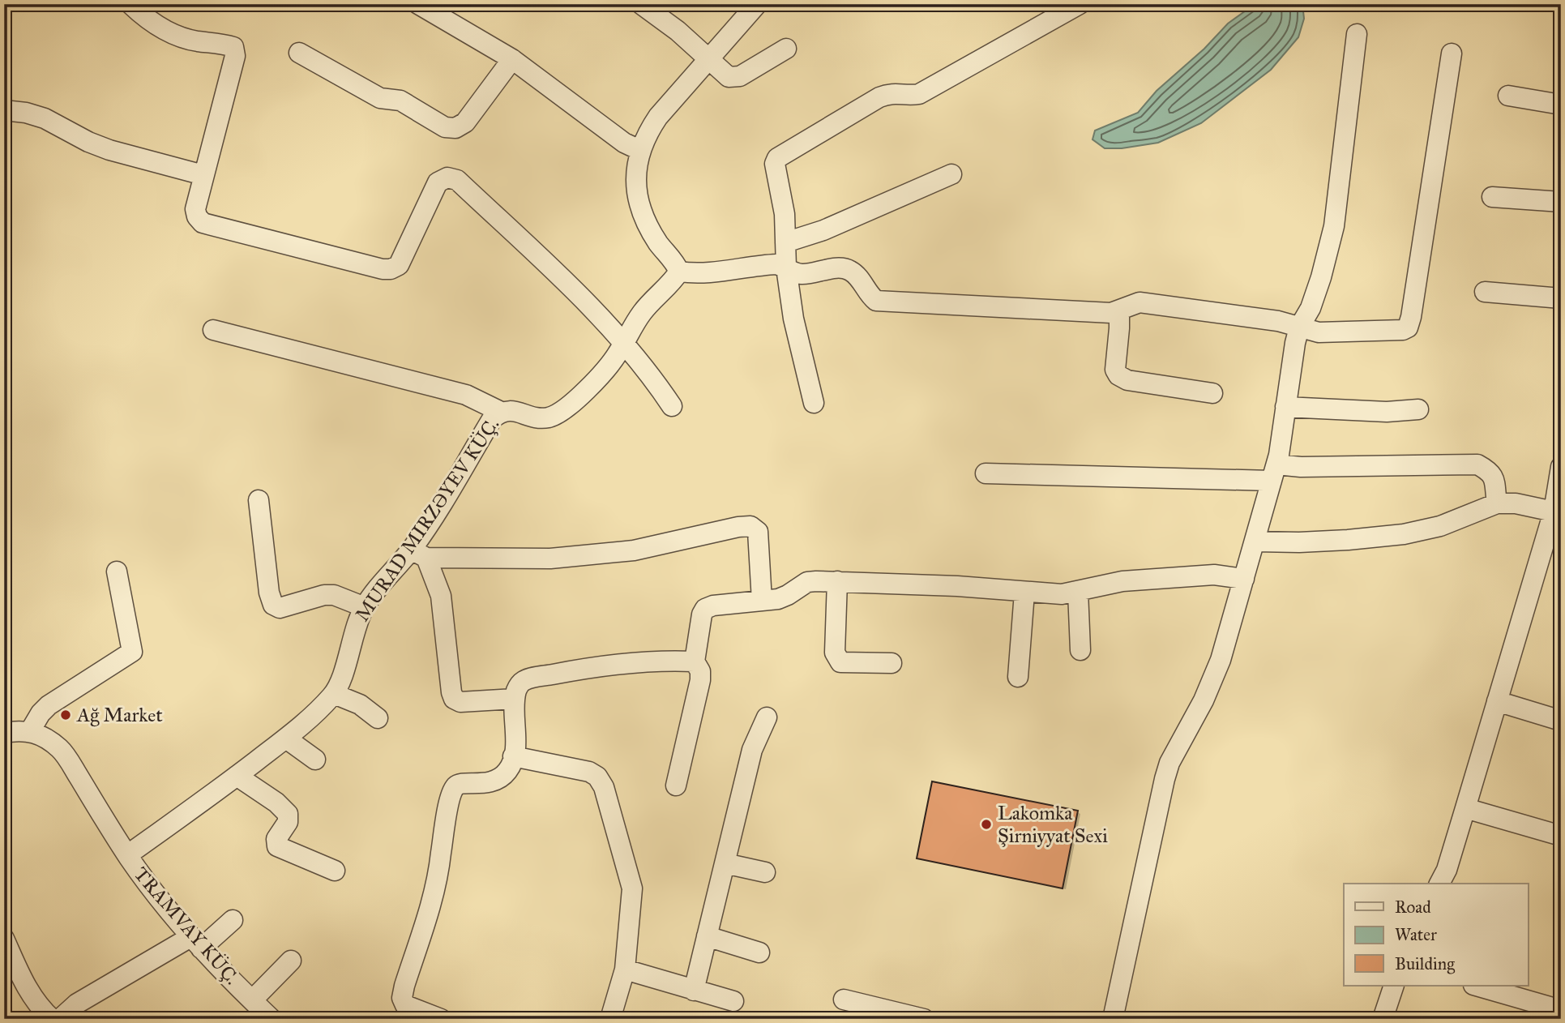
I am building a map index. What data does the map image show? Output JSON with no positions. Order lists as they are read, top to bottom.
{
  "streets": {
    "street": ["MURAD MIRZƏYEV KÜÇ.", "TRAMVAY KÜÇ."]
  },
  "crossings": [
    ["MURAD MIRZƏYEV KÜÇ.", "TRAMVAY KÜÇ."]
  ],
  "places": ["Ağ Market", "Lakomka Şirniyyat Sexi"],
  "legend": ["Road", "Water", "Building"]
}
